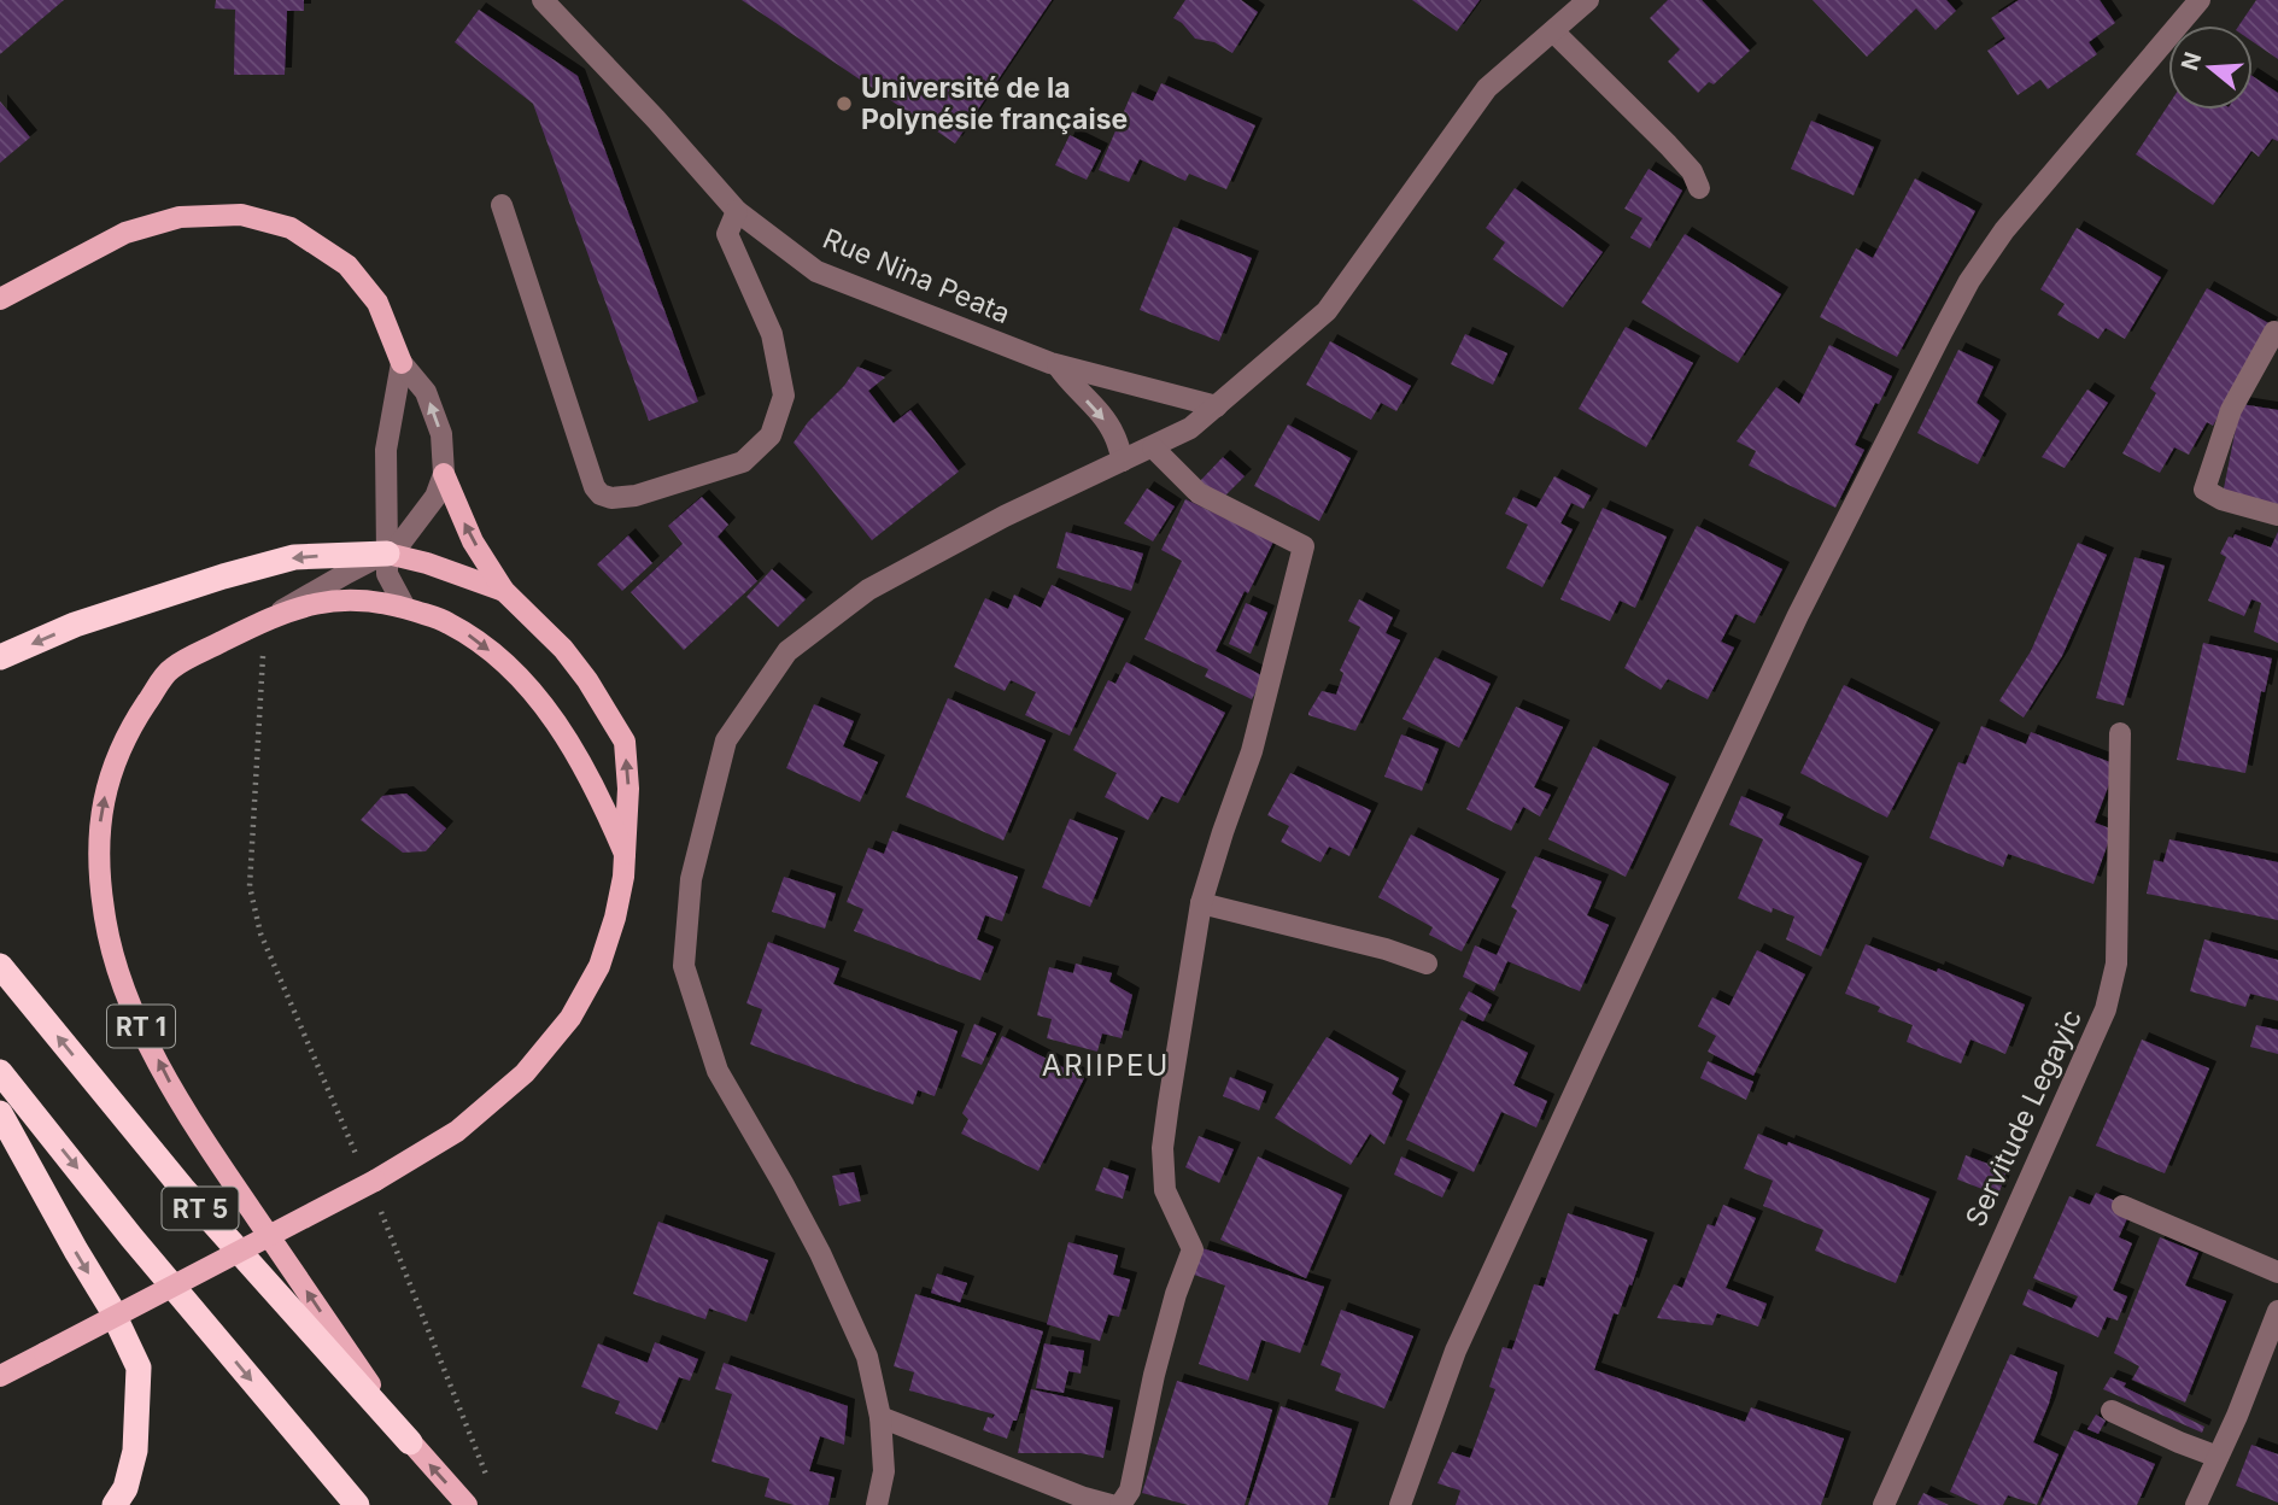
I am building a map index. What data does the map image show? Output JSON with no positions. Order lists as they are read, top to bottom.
{
  "streets": {
    "highway": ["RT 5"],
    "main road": ["RT 1"],
    "street": ["Rue Nina Peata", "Servitude Legayic"]
  },
  "crossings": [
    ["RT 1", "RT 5"]
  ],
  "districts": ["ARIIPEU"],
  "places": ["Université de la Polynésie française"],
  "north": "left"
}
